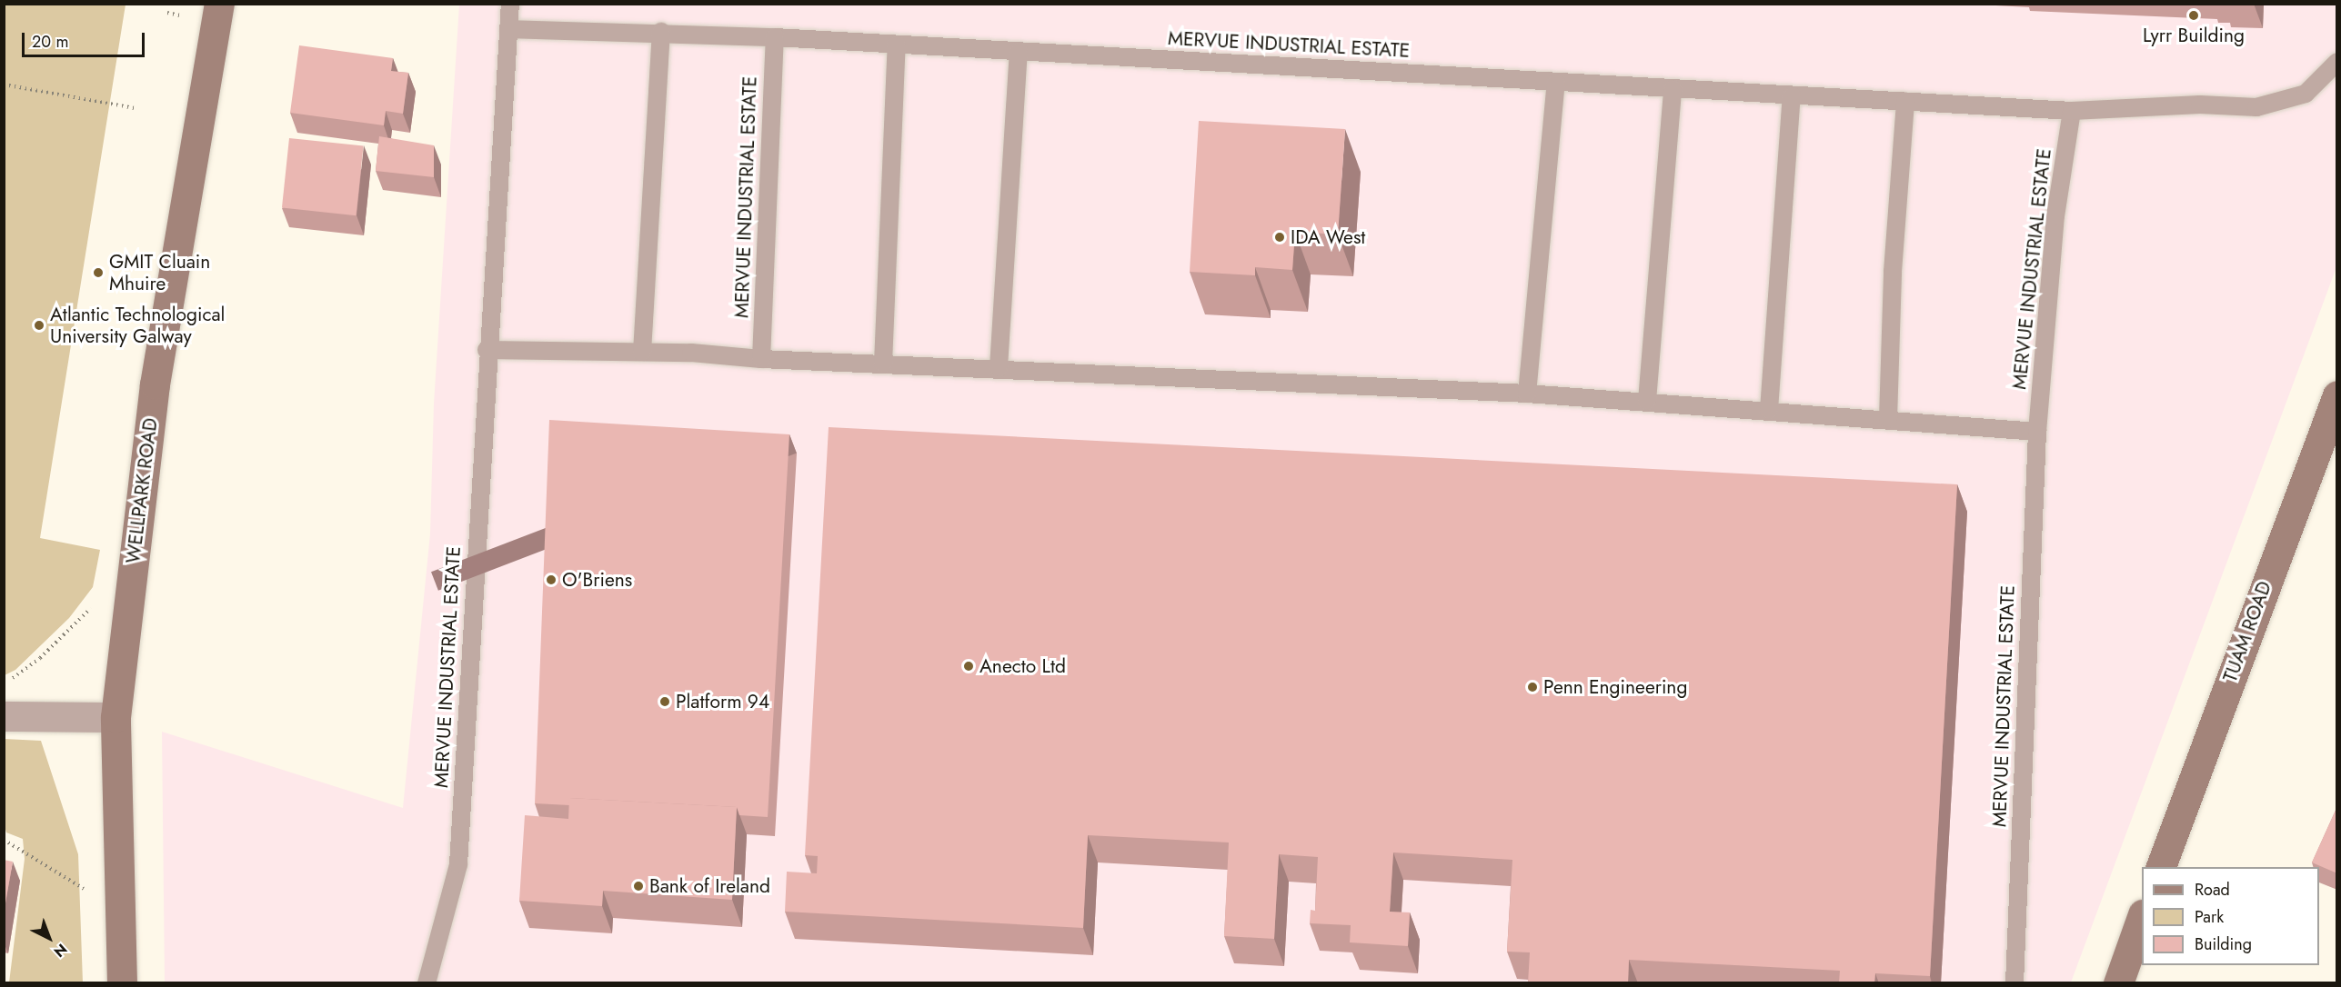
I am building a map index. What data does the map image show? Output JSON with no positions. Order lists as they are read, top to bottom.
{
  "streets": {
    "main road": ["WELLPARK ROAD", "TUAM ROAD"],
    "lane": ["MERVUE INDUSTRIAL ESTATE"]
  },
  "places": [
    "Lyrr Building",
    "IDA West",
    "GMIT Cluain Mhuire",
    "Atlantic Technological University Galway",
    "O'Briens",
    "Anecto Ltd",
    "Penn Engineering",
    "Platform 94",
    "Bank of Ireland"
  ],
  "legend": ["Road", "Park", "Building"],
  "scale_bar": "20 m",
  "north": "bottom right"
}
